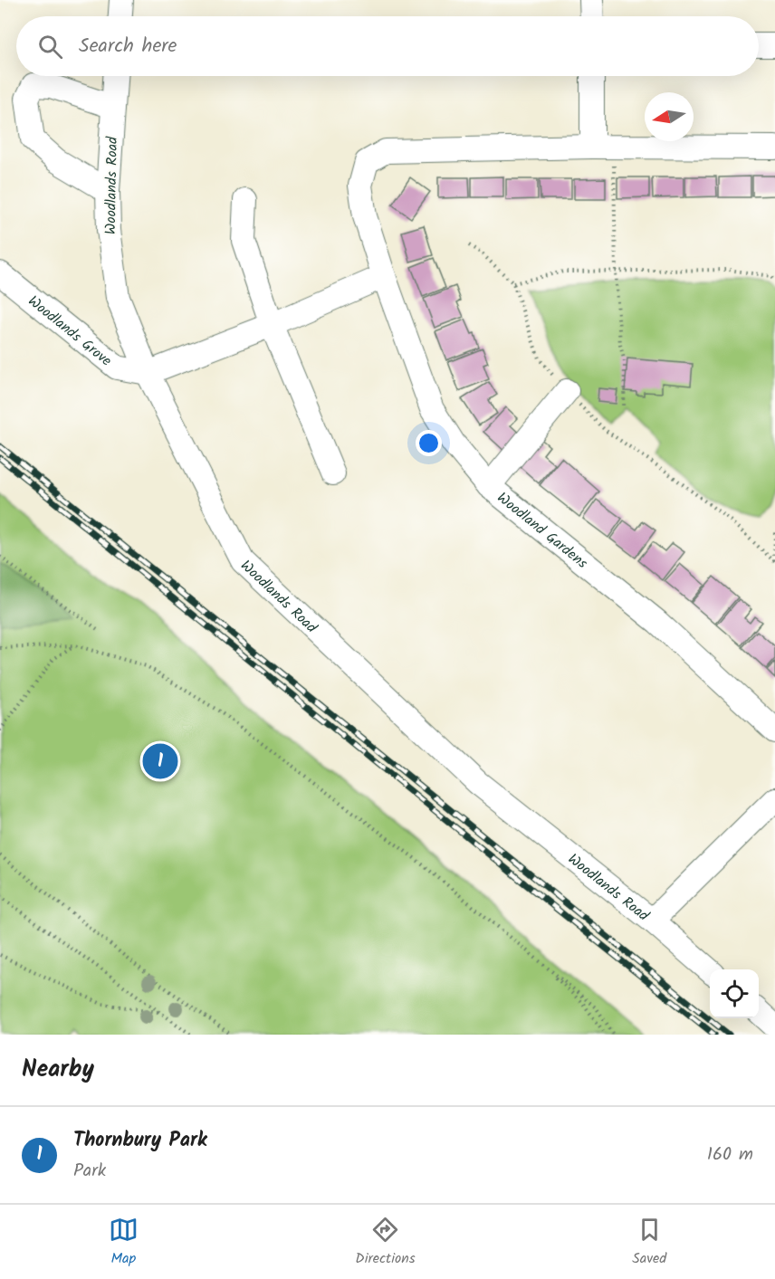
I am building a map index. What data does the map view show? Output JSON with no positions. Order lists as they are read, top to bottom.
{
  "streets": {
    "street": ["Woodlands Road", "Woodlands Grove", "Woodland Gardens"]
  },
  "crossings": [
    ["Woodlands Road", "Woodlands Grove"]
  ],
  "north": "left",
  "page": {
    "search": "Search here",
    "pins": "1",
    "heading": "Nearby",
    "list": [
      {
        "mark": "1",
        "name": "Thornbury Park",
        "note": "Park",
        "value": "160 m"
      }
    ],
    "nav": ["Map", "Directions", "Saved"]
  }
}
